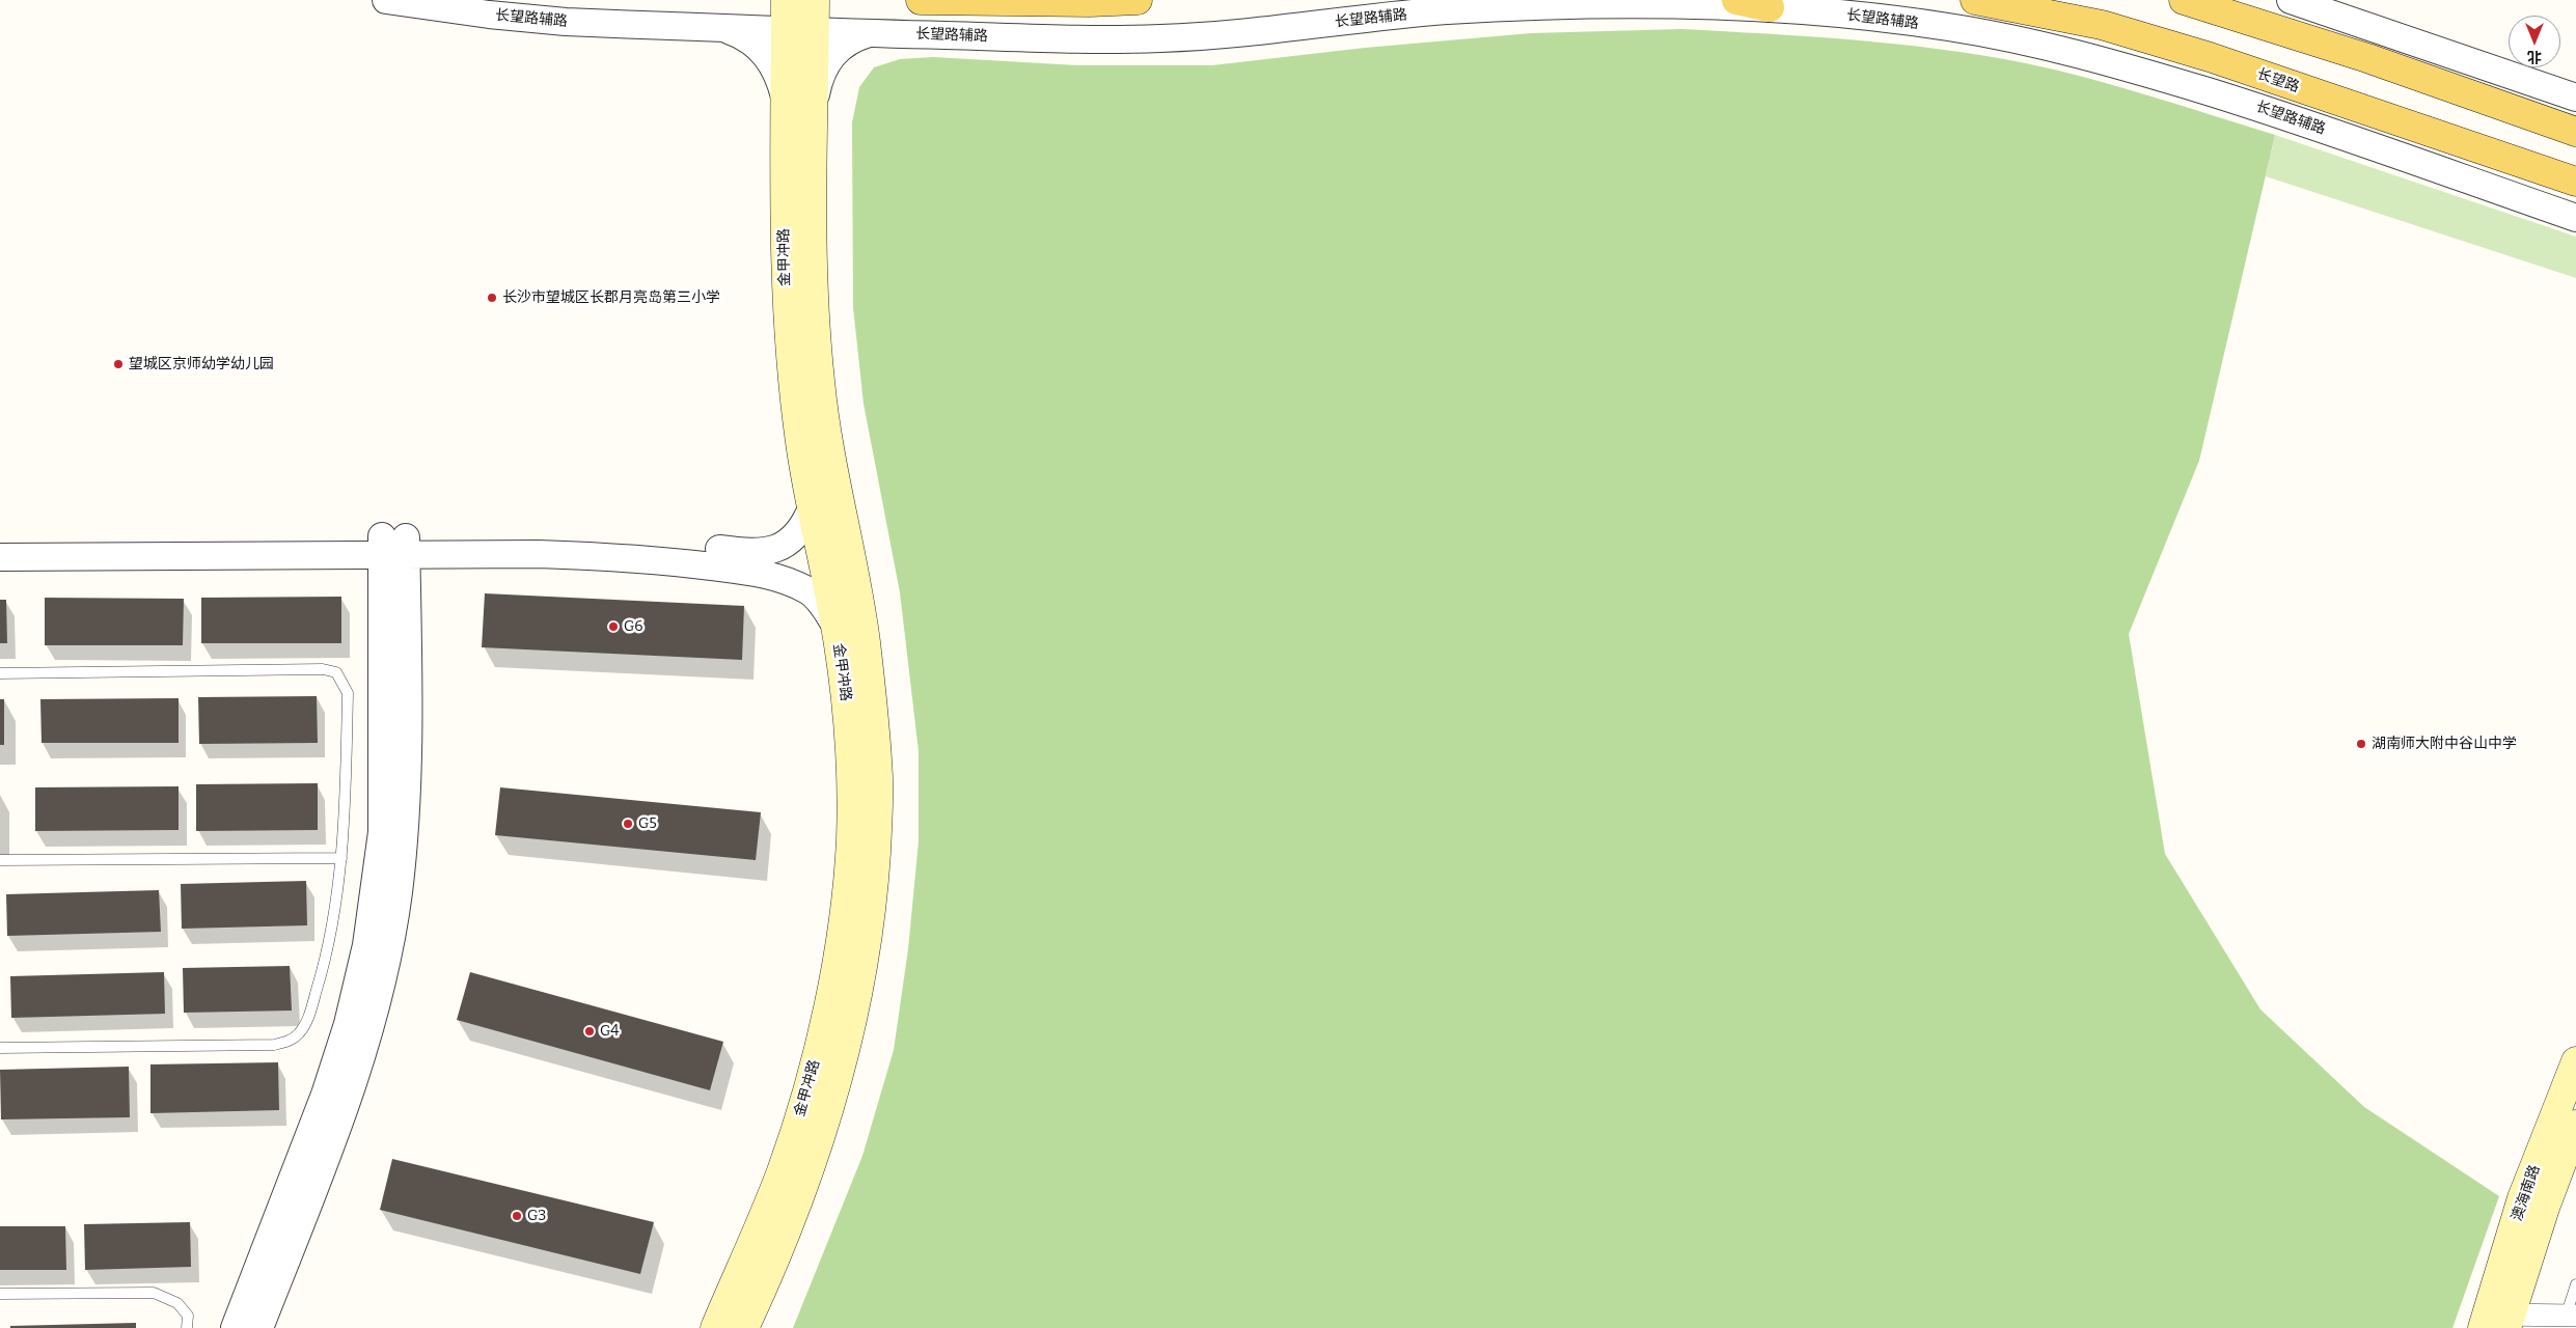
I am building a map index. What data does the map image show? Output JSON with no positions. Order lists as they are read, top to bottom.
{
  "streets": {
    "main road": ["长望路", "金甲冲路", "澳海南路"],
    "street": ["长望路辅路"]
  },
  "crossings": [
    ["长望路辅路", "金甲冲路"]
  ],
  "places": [
    "长沙市望城区长郡月亮岛第三小学",
    "望城区京师幼学幼儿园",
    "G6",
    "湖南师大附中谷山中学",
    "G5",
    "G4",
    "G3"
  ],
  "north": "bottom"
}
